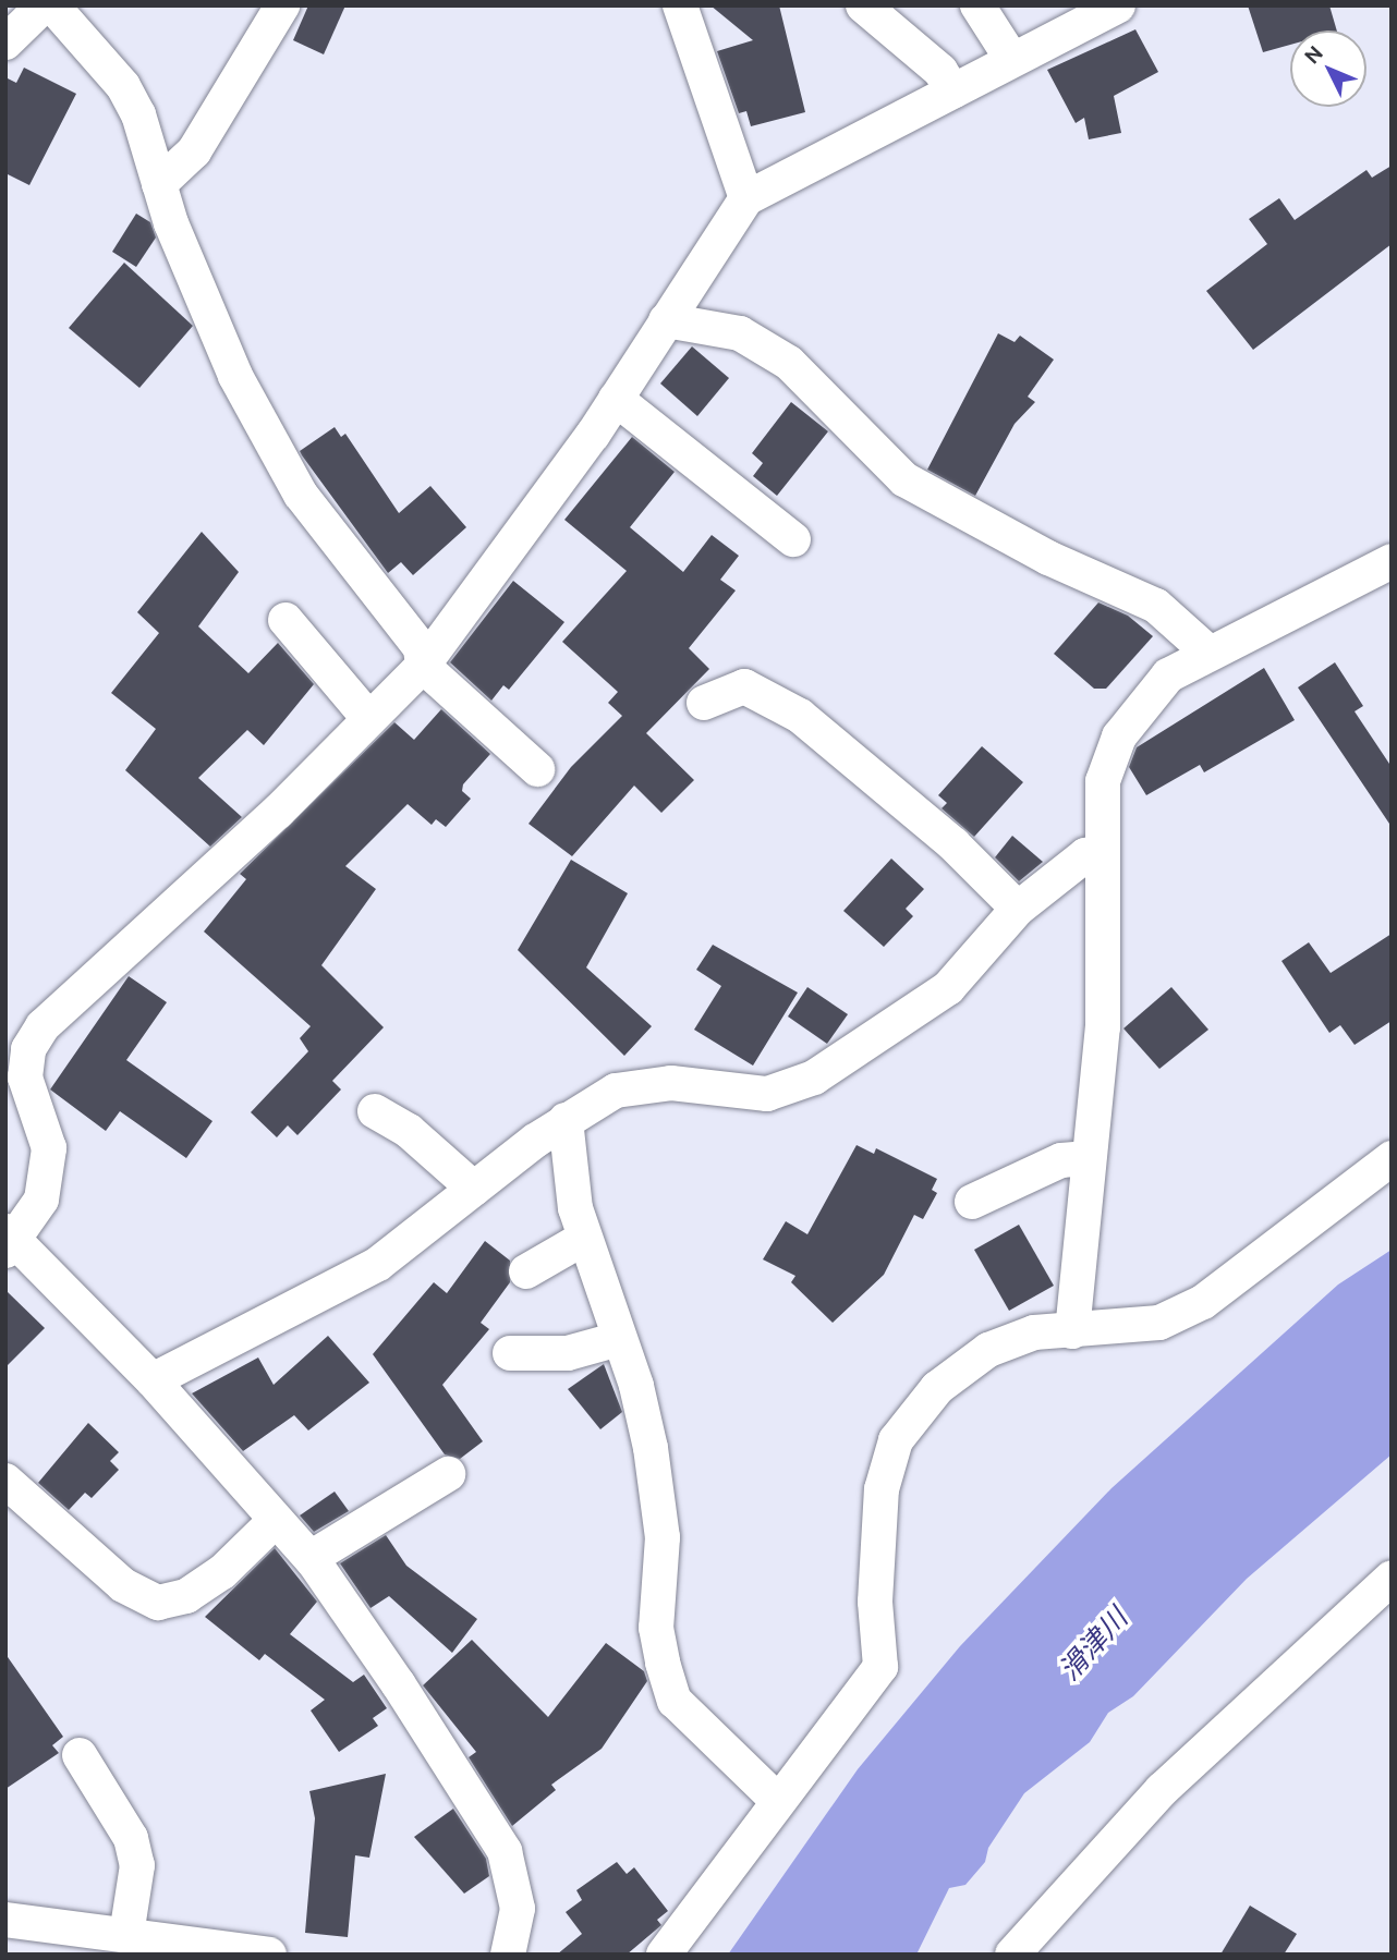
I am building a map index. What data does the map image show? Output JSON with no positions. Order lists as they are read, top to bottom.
{
  "water": ["滑津川"],
  "north": "top left"
}
